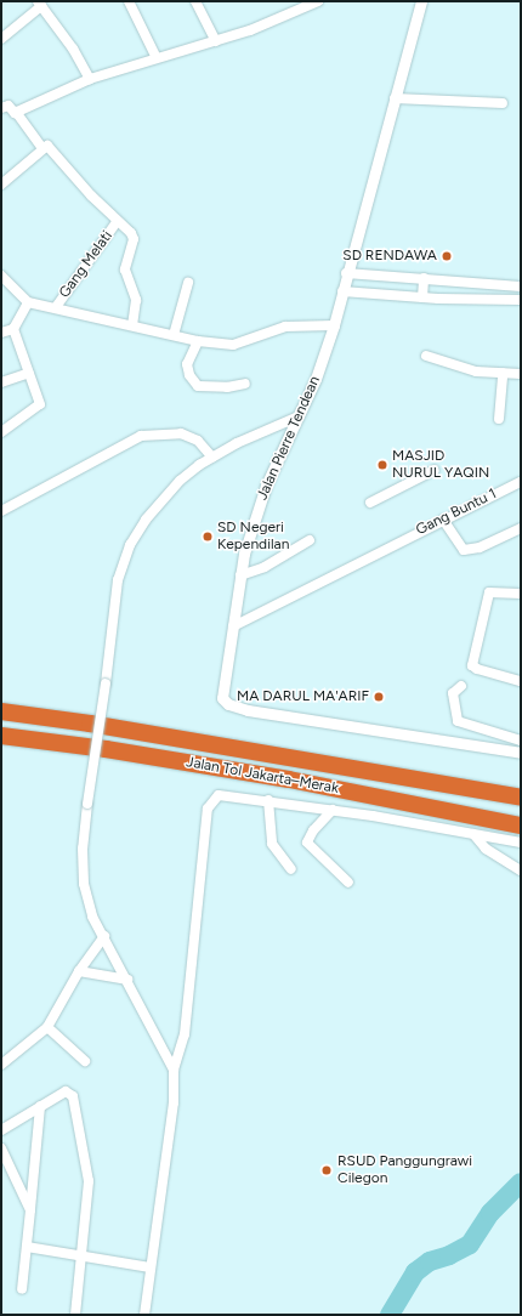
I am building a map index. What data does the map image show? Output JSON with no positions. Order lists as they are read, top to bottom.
{
  "streets": {
    "highway": ["Jalan Tol Jakarta–Merak"],
    "street": ["Gang Melati", "Jalan Pierre Tendean", "Gang Buntu 1"]
  },
  "crossings": [
    ["Jalan Pierre Tendean", "Gang Buntu 1"]
  ],
  "places": [
    "SD RENDAWA",
    "MASJID NURUL YAQIN",
    "SD Negeri Kependilan",
    "MA DARUL MA'ARIF",
    "RSUD Panggungrawi Cilegon"
  ]
}
